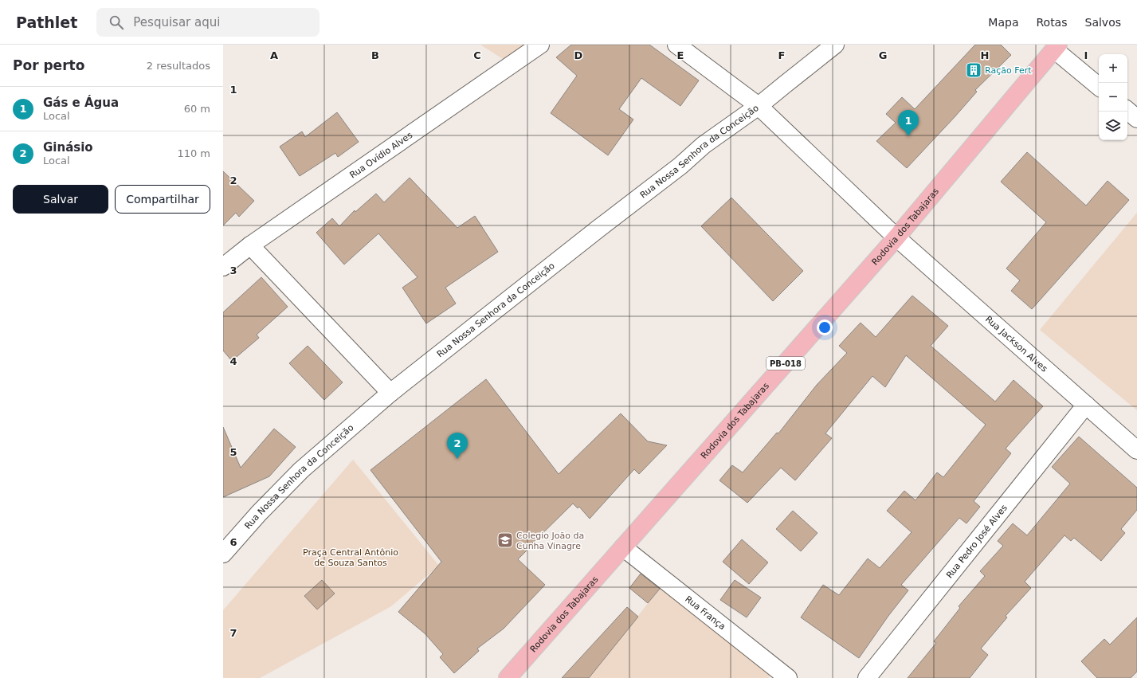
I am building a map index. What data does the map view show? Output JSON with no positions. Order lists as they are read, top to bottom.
{
  "streets": {
    "main road": ["Rodovia dos Tabajaras", "PB-018"],
    "street": [
      "Rua Nossa Senhora da Conceição",
      "Rua Ovídio Alves",
      "Rua Jackson Alves",
      "Rua Pedro José Alves",
      "Rua França"
    ]
  },
  "crossings": [
    ["Rua Nossa Senhora da Conceição", "Rua Jackson Alves"],
    ["Rodovia dos Tabajaras", "Rua Jackson Alves"],
    ["Rodovia dos Tabajaras", "Rua França"],
    ["Rua Jackson Alves", "Rua Pedro José Alves"]
  ],
  "parks": ["Praça Central Antônio de Souza Santos"],
  "places": {
    "building": ["Ração Fert"],
    "school or university": ["Colegio João da Cunha Vinagre"]
  },
  "page": {
    "header": "Pathlet",
    "search": "Pesquisar aqui",
    "nav": ["Mapa", "Rotas", "Salvos"],
    "heading": ["Por perto", "2 resultados"],
    "map_buttons": ["+", "−"],
    "list": [
      {
        "mark": "1",
        "name": "Gás e Água",
        "note": "Local",
        "value": "60 m"
      },
      {
        "mark": "2",
        "name": "Ginásio",
        "note": "Local",
        "value": "110 m"
      }
    ],
    "pins": ["1", "2"],
    "buttons": ["Salvar", "Compartilhar"]
  },
  "grid": {
    "columns": [
      "A",
      "B",
      "C",
      "D",
      "E",
      "F",
      "G",
      "H",
      "I"
    ],
    "rows": [
      "1",
      "2",
      "3",
      "4",
      "5",
      "6",
      "7"
    ]
  }
}
